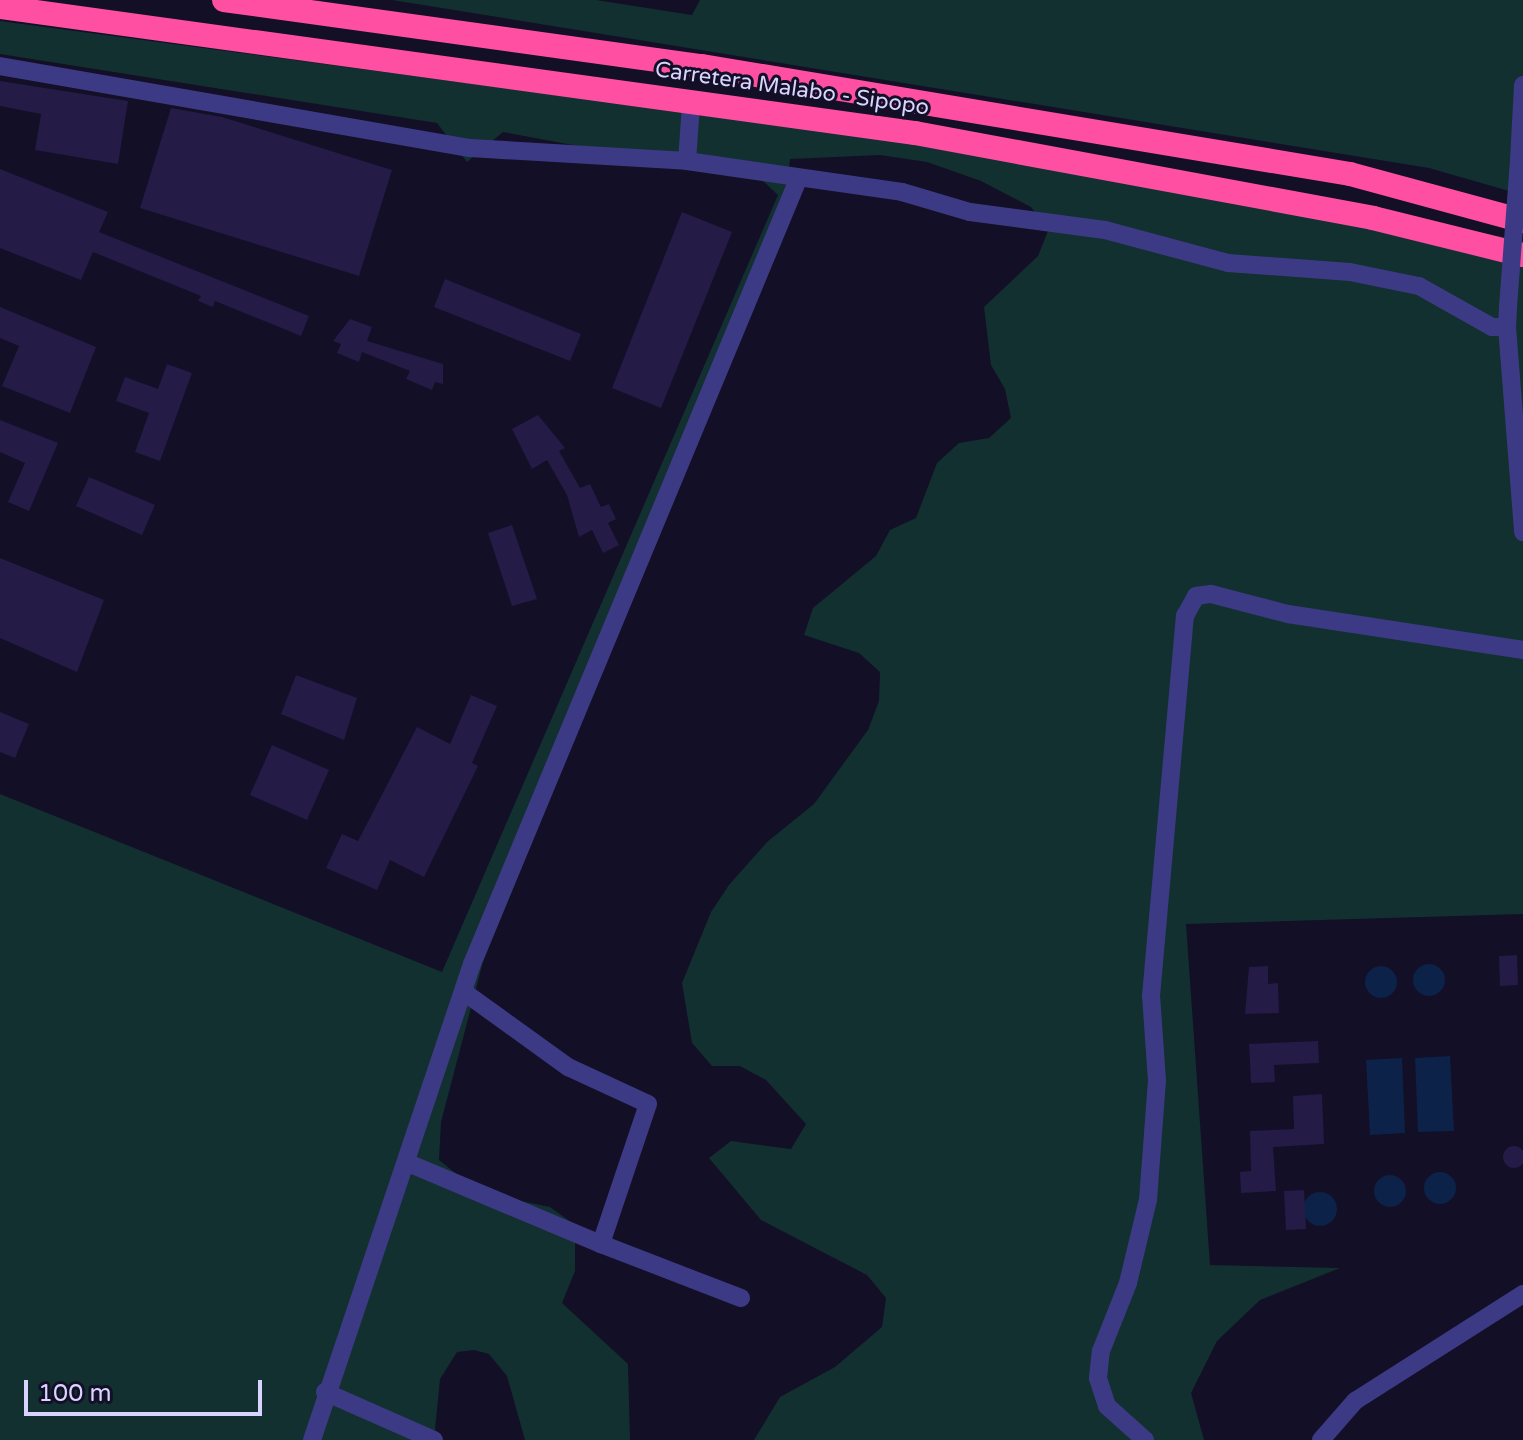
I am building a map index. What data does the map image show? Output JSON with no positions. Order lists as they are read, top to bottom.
{
  "streets": {
    "highway": ["Carretera Malabo - Sipopo"]
  },
  "scale_bar": "100 m"
}
